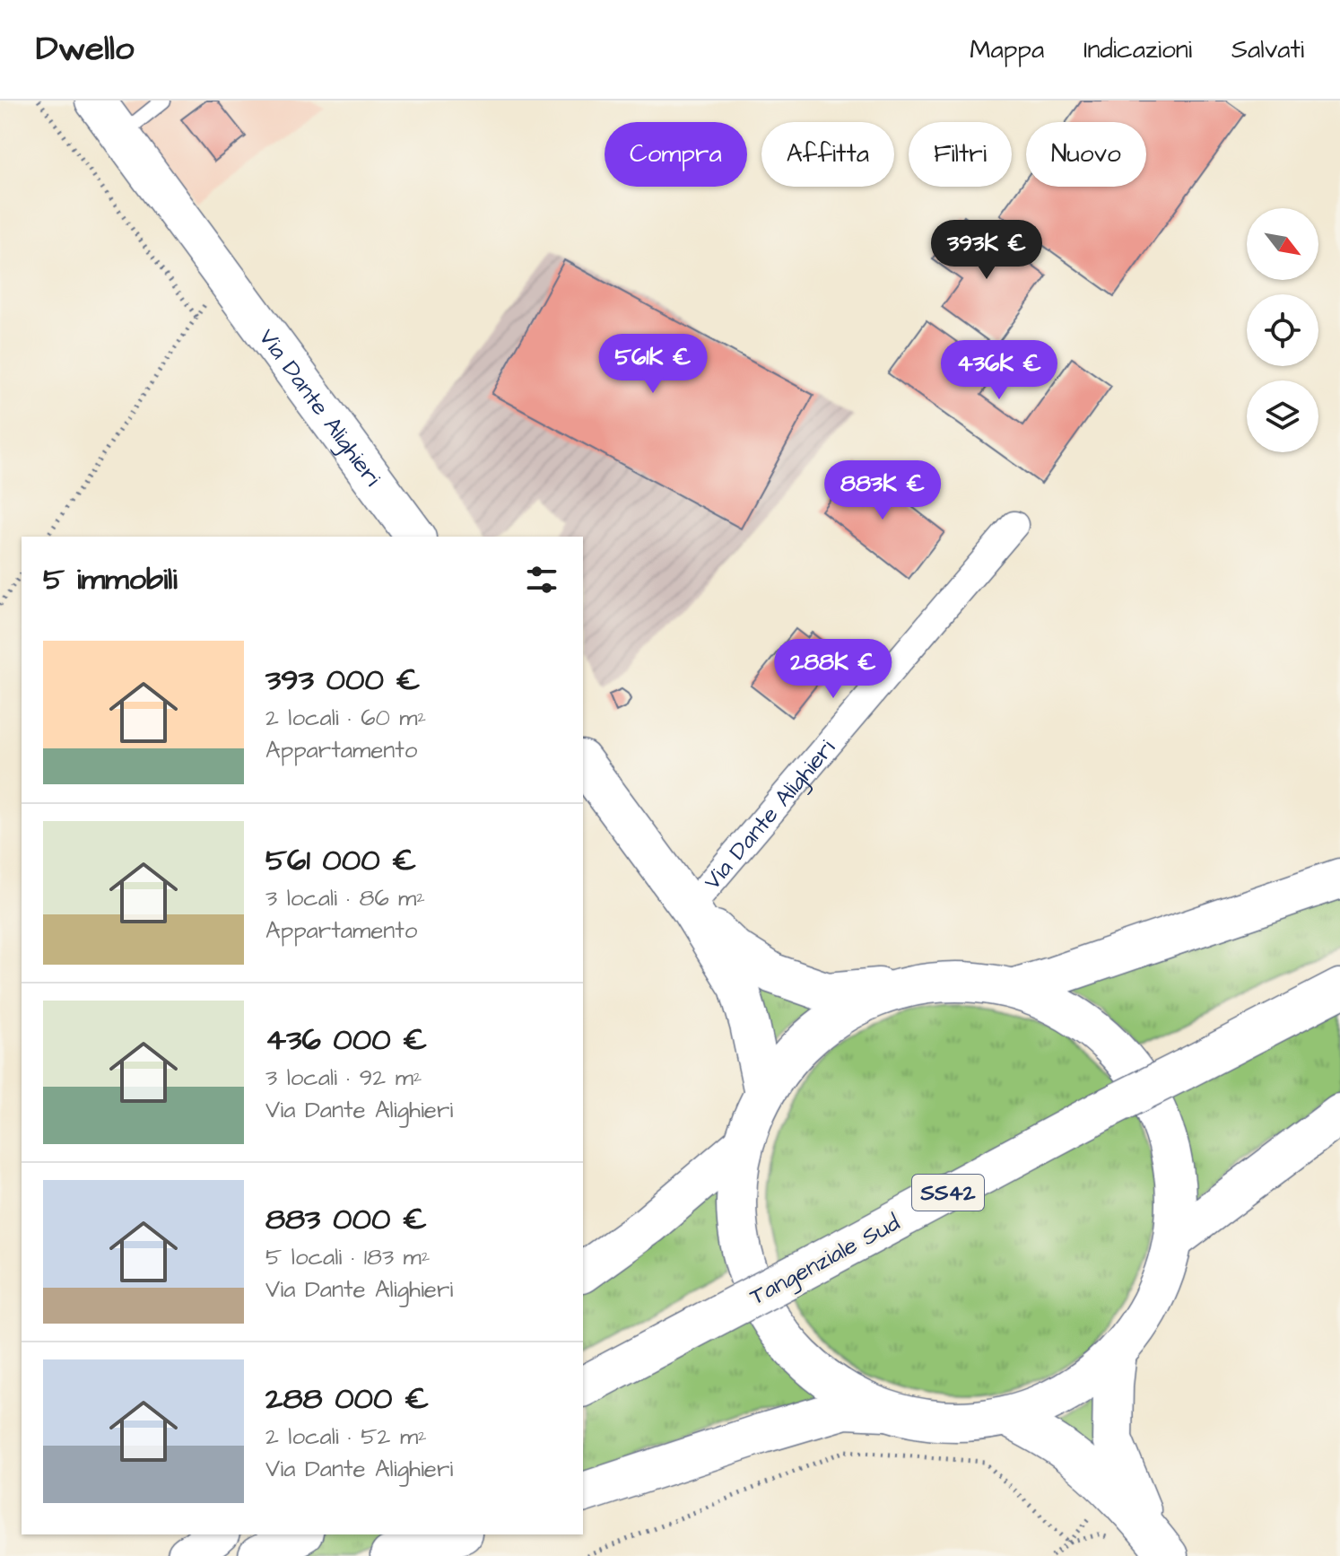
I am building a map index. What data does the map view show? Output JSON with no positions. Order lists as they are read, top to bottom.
{
  "streets": {
    "main road": ["Via Dante Alighieri", "SS42", "Tangenziale Sud"]
  },
  "north": "bottom right",
  "page": {
    "header": "Dwello",
    "nav": ["Mappa", "Indicazioni", "Salvati"],
    "chip": [
      "Compra",
      "Affitta",
      "Filtri",
      "Nuovo"
    ],
    "price": [
      "393K €",
      "561K €",
      "436K €",
      "883K €",
      "288K €"
    ],
    "heading": "5 immobili",
    "list": [
      {
        "name": "393 000 €",
        "note": "2 locali · 60 m² · Appartamento"
      },
      {
        "name": "561 000 €",
        "note": "3 locali · 86 m² · Appartamento"
      },
      {
        "name": "436 000 €",
        "note": "3 locali · 92 m² · Via Dante Alighieri"
      },
      {
        "name": "883 000 €",
        "note": "5 locali · 183 m² · Via Dante Alighieri"
      },
      {
        "name": "288 000 €",
        "note": "2 locali · 52 m² · Via Dante Alighieri"
      }
    ]
  }
}
